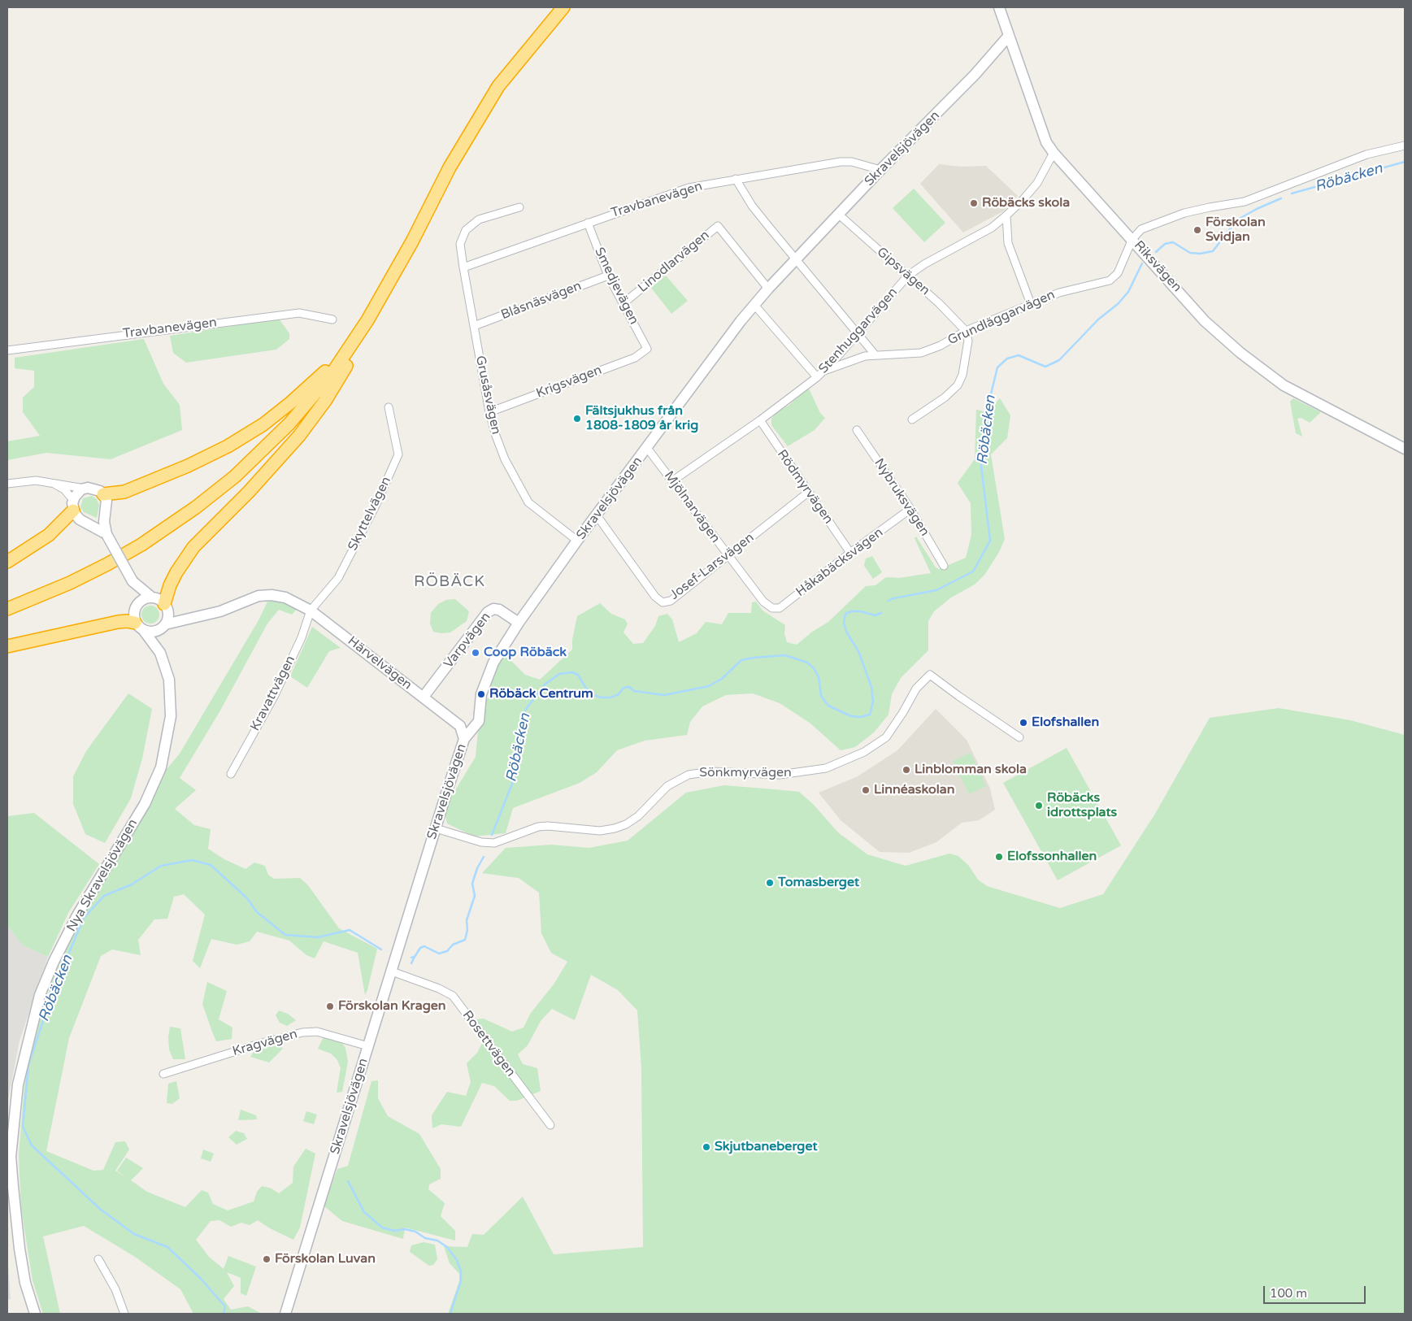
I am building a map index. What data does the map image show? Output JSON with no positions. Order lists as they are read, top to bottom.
{
  "streets": {
    "street": [
      "Skravelsjövägen",
      "Travbanevägen",
      "Linodlarvägen",
      "Riksvägen",
      "Gipsvägen",
      "Smedjevägen",
      "Blåsnäsvägen",
      "Grundläggarvägen",
      "Stenhuggarvägen",
      "Krigsvägen",
      "Grusåsvägen",
      "Rödmyrvägen",
      "Nybruksvägen",
      "Mjölnarvägen",
      "Skyttelvägen",
      "Håkabäcksvägen",
      "Josef-Larsvägen",
      "Varpvägen",
      "Härvelvägen",
      "Kravattvägen",
      "Sönkmyrvägen",
      "Nya Skravelsjövägen",
      "Kragvägen",
      "Rosettvägen"
    ]
  },
  "crossings": [
    ["Skravelsjövägen", "Travbanevägen"],
    ["Skravelsjövägen", "Linodlarvägen"],
    ["Skravelsjövägen", "Riksvägen"],
    ["Skravelsjövägen", "Gipsvägen"],
    ["Skravelsjövägen", "Grusåsvägen"],
    ["Skravelsjövägen", "Mjölnarvägen"],
    ["Skravelsjövägen", "Josef-Larsvägen"],
    ["Skravelsjövägen", "Varpvägen"],
    ["Skravelsjövägen", "Härvelvägen"],
    ["Skravelsjövägen", "Sönkmyrvägen"],
    ["Skravelsjövägen", "Kragvägen"],
    ["Skravelsjövägen", "Rosettvägen"],
    ["Travbanevägen", "Smedjevägen"],
    ["Travbanevägen", "Grusåsvägen"],
    ["Linodlarvägen", "Smedjevägen"],
    ["Riksvägen", "Grundläggarvägen"],
    ["Riksvägen", "Stenhuggarvägen"],
    ["Gipsvägen", "Grundläggarvägen"],
    ["Gipsvägen", "Stenhuggarvägen"],
    ["Smedjevägen", "Blåsnäsvägen"],
    ["Smedjevägen", "Krigsvägen"],
    ["Blåsnäsvägen", "Grusåsvägen"],
    ["Grundläggarvägen", "Stenhuggarvägen"],
    ["Stenhuggarvägen", "Rödmyrvägen"],
    ["Stenhuggarvägen", "Mjölnarvägen"],
    ["Krigsvägen", "Grusåsvägen"],
    ["Rödmyrvägen", "Håkabäcksvägen"],
    ["Rödmyrvägen", "Josef-Larsvägen"],
    ["Nybruksvägen", "Håkabäcksvägen"],
    ["Mjölnarvägen", "Håkabäcksvägen"],
    ["Mjölnarvägen", "Josef-Larsvägen"],
    ["Skyttelvägen", "Härvelvägen"],
    ["Skyttelvägen", "Kravattvägen"],
    ["Varpvägen", "Härvelvägen"],
    ["Härvelvägen", "Kravattvägen"]
  ],
  "districts": ["RÖBÄCK"],
  "water": ["Röbäcken"],
  "places": [
    "Röbäcks skola",
    "Förskolan Svidjan",
    "Fältsjukhus från 1808-1809 år krig",
    "Coop Röbäck",
    "Röbäck Centrum",
    "Elofshallen",
    "Linblomman skola",
    "Linnéaskolan",
    "Röbäcks idrottsplats",
    "Elofssonhallen",
    "Tomasberget",
    "Förskolan Kragen",
    "Skjutbaneberget",
    "Förskolan Luvan"
  ],
  "scale_bar": "100 m"
}
